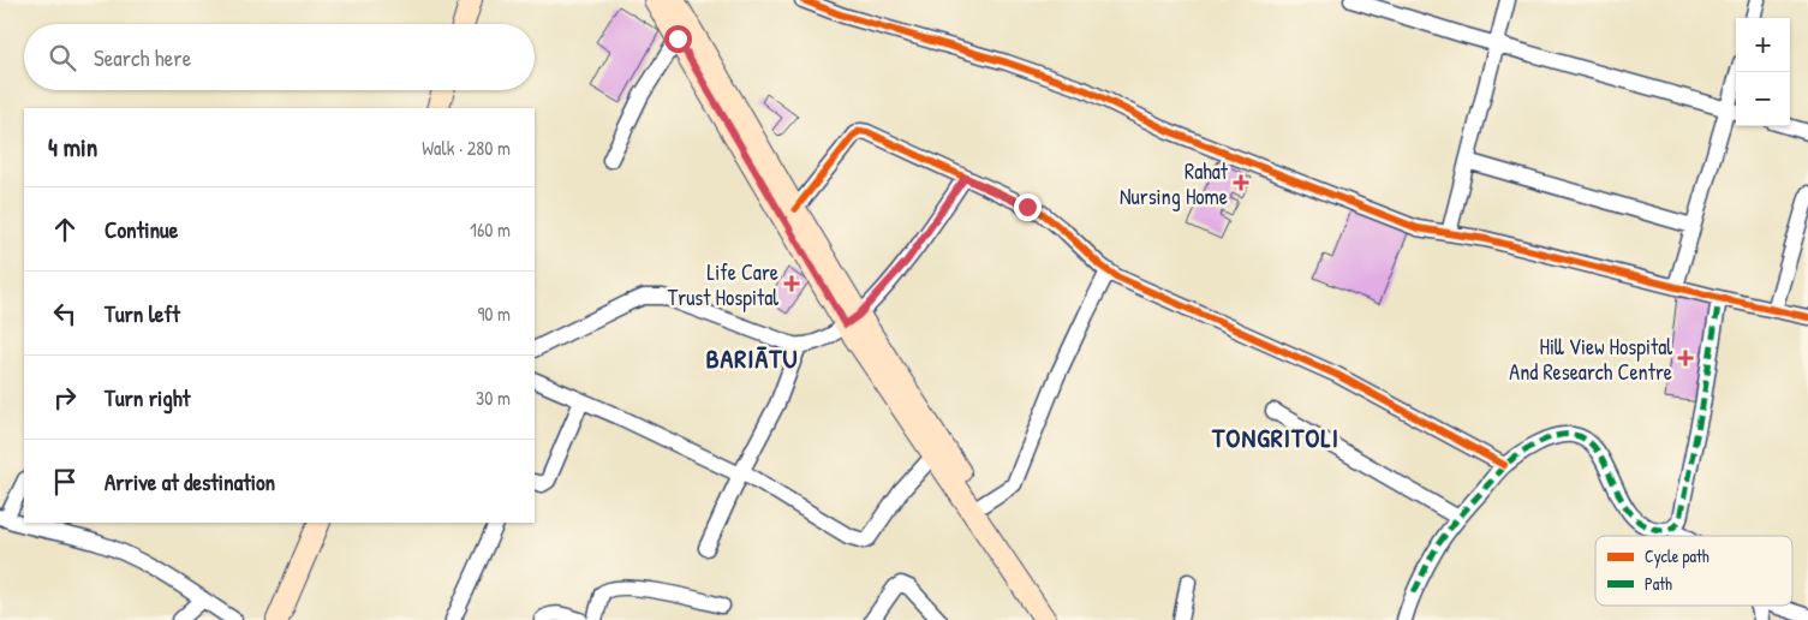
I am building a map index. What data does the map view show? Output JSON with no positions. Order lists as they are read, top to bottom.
{
  "districts": ["BARIĀTU", "TONGRITOLI"],
  "places": {
    "health": ["Rahat Nursing Home", "Life Care Trust Hospital", "Hill View Hospital And Research Centre"]
  },
  "legend": ["Cycle path", "Path"],
  "page": {
    "map_buttons": ["+", "−"],
    "search": "Search here",
    "heading": ["4 min", "Walk · 280 m"],
    "list": [
      ["Continue", "160 m"],
      ["Turn left", "90 m"],
      ["Turn right", "30 m"],
      "Arrive at destination"
    ]
  }
}
